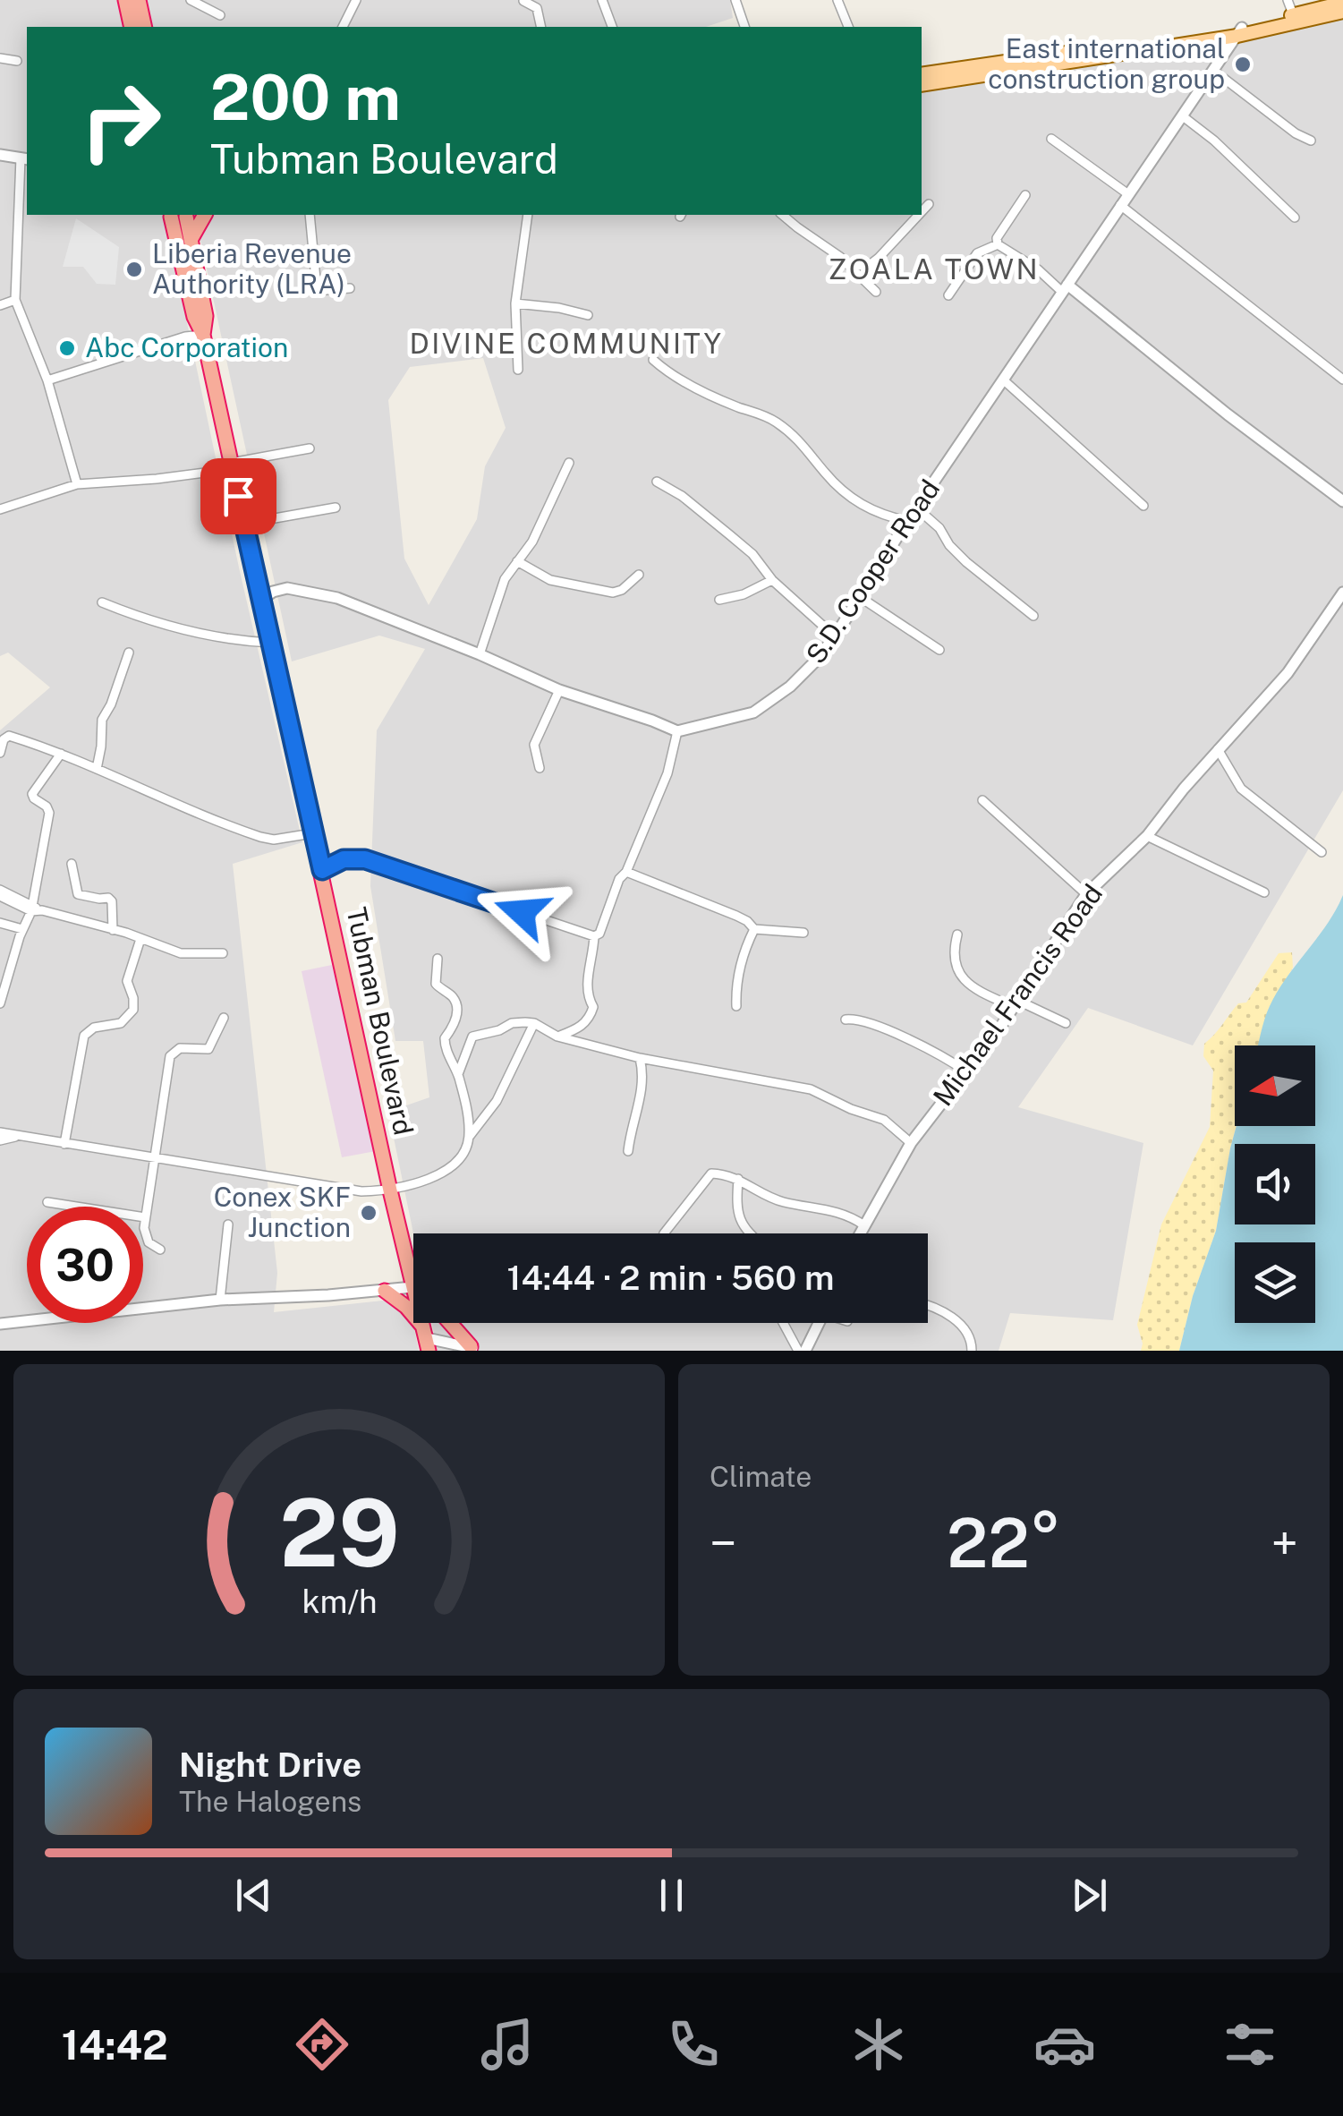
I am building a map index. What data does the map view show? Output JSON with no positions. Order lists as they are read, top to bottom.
{
  "streets": {
    "highway": ["Tubman Boulevard"],
    "street": ["S.D. Cooper Road", "Michael Francis Road"]
  },
  "districts": ["ZOALA TOWN", "DIVINE COMMUNITY"],
  "places": [
    "East international construction group",
    "Liberia Revenue Authority (LRA)",
    "Abc Corporation",
    "Conex SKF Junction"
  ],
  "north": "left",
  "page": {
    "turn": ["200 m", "Tubman Boulevard"],
    "limit": "30",
    "trip": "14:44 · 2 min · 560 m",
    "tile": "Climate",
    "heat": ["−", "22°", "+"],
    "song": ["Night Drive", "The Halogens"],
    "tabs": "14:42",
    "gauge": ["29", "km/h"]
  }
}
